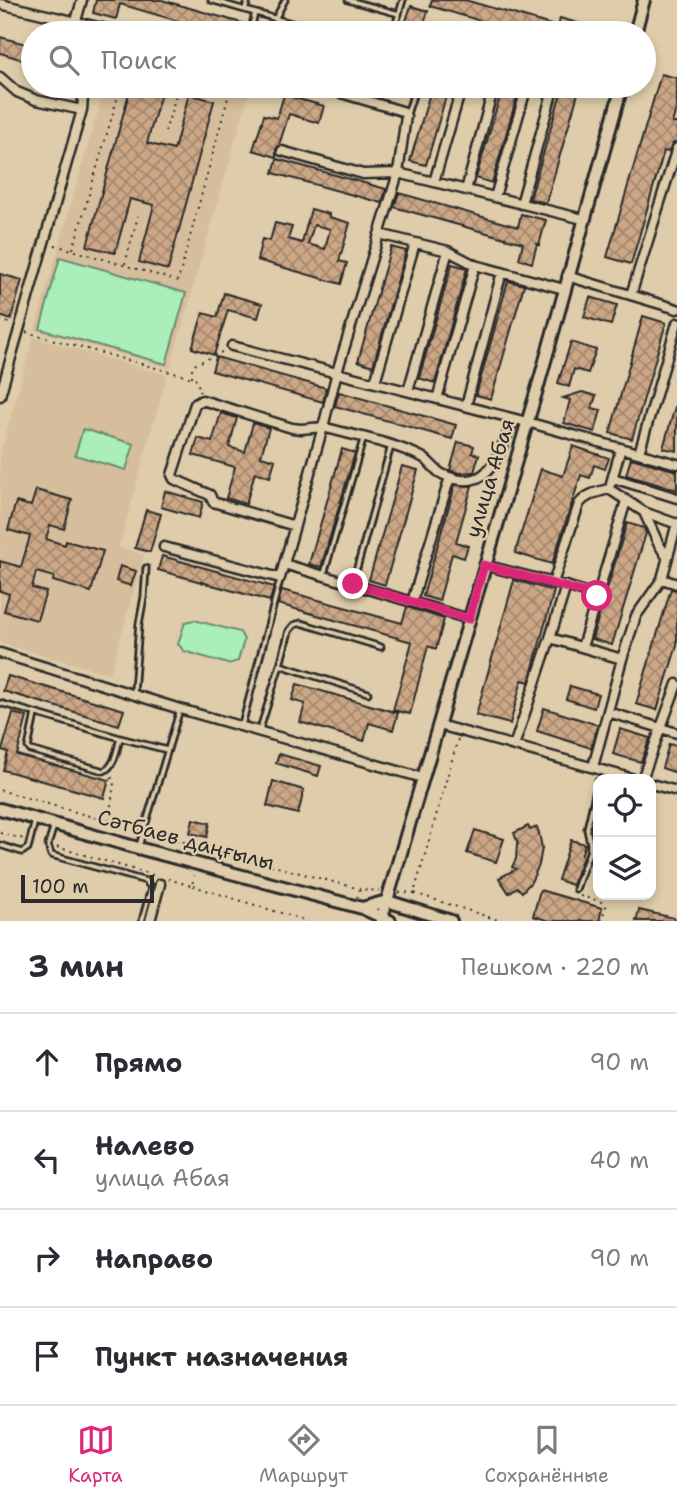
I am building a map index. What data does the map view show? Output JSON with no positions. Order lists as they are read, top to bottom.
{
  "streets": {
    "street": ["улица Абая", "Сәтбаев даңғылы"]
  },
  "crossings": [
    ["улица Абая", "Сәтбаев даңғылы"]
  ],
  "scale_bar": "100 m",
  "page": {
    "search": "Поиск",
    "scale": "100 m",
    "heading": ["3 мин", "Пешком · 220 m"],
    "list": [
      ["Прямо", "90 m"],
      ["Налево", "улица Абая", "40 m"],
      ["Направо", "90 m"],
      "Пункт назначения"
    ],
    "nav": ["Карта", "Маршрут", "Сохранённые"]
  }
}
